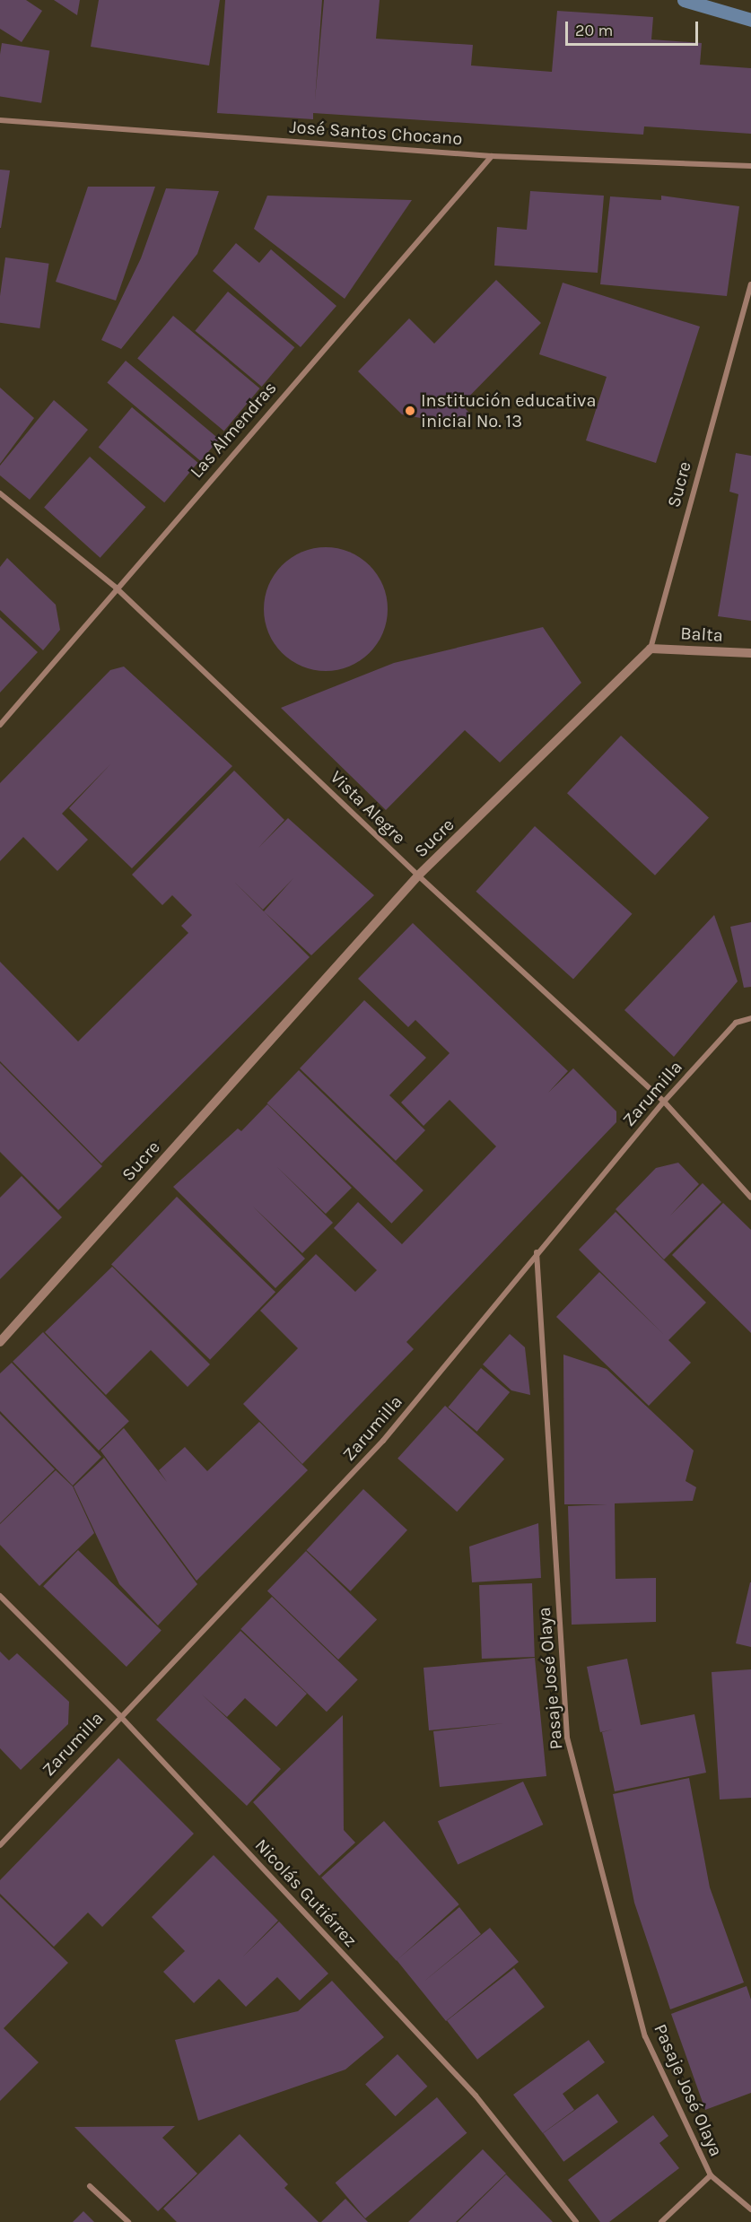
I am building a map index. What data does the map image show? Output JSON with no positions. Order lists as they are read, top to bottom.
{
  "streets": {
    "street": [
      "José Santos Chocano",
      "Las Almendras",
      "Sucre",
      "Balta",
      "Vista Alegre",
      "Zarumilla",
      "Pasaje José Olaya",
      "Nicolás Gutiérrez"
    ]
  },
  "crossings": [
    ["José Santos Chocano", "Las Almendras"],
    ["Las Almendras", "Vista Alegre"],
    ["Sucre", "Balta"],
    ["Sucre", "Vista Alegre"],
    ["Vista Alegre", "Zarumilla"],
    ["Zarumilla", "Pasaje José Olaya"],
    ["Zarumilla", "Nicolás Gutiérrez"]
  ],
  "places": ["Institución educativa inicial No. 13"],
  "scale_bar": "20 m"
}
